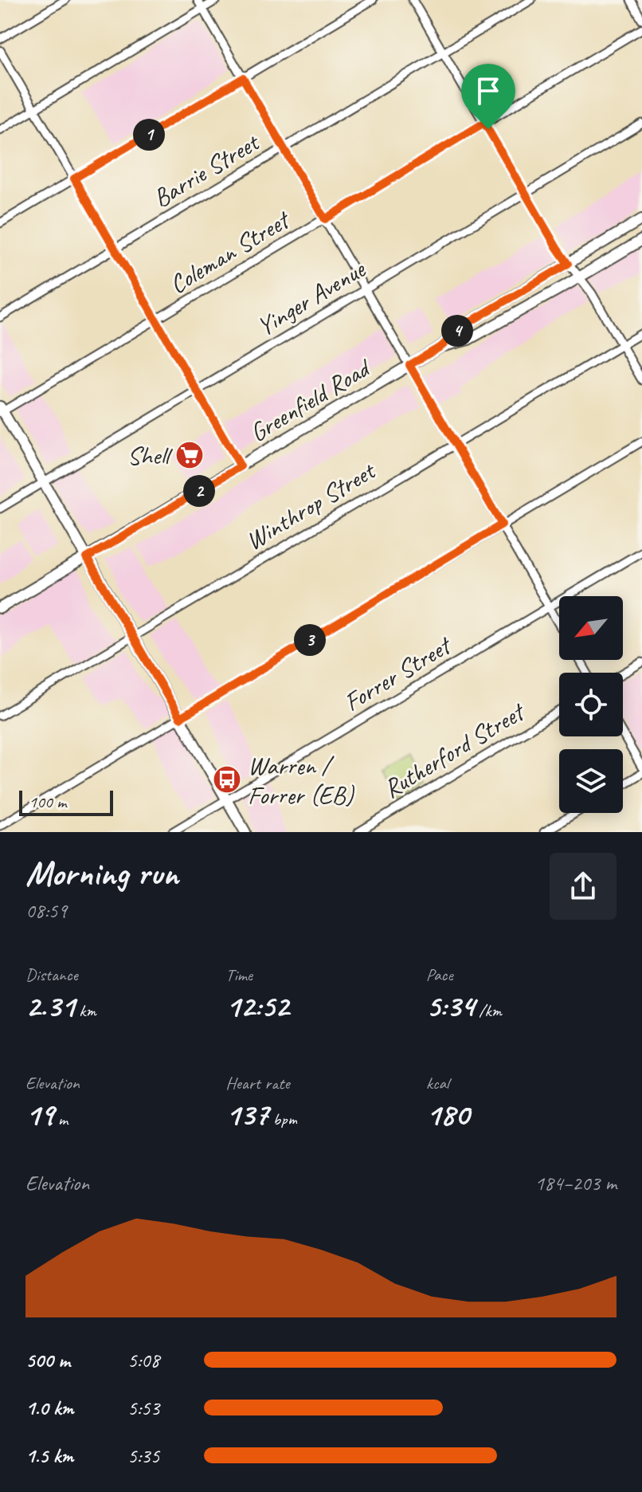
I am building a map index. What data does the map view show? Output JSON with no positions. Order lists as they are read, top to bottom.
{
  "streets": {
    "main road": ["Greenfield Road"],
    "street": [
      "Barrie Street",
      "Coleman Street",
      "Yinger Avenue",
      "Winthrop Street",
      "Forrer Street",
      "Rutherford Street"
    ]
  },
  "places": {
    "supermarket": ["Shell"],
    "bus stop": ["Warren / Forrer (EB)"]
  },
  "scale_bar": "100 m",
  "north": "bottom left",
  "page": {
    "pins": [
      "1",
      "4",
      "2",
      "3"
    ],
    "scale": "100 m",
    "heading": ["Morning run", "08:59"],
    "stats": [
      ["Distance", "2.31 km"],
      ["Time", "12:52"],
      ["Pace", "5:34 /km"],
      ["Elevation", "19 m"],
      ["Heart rate", "137 bpm"],
      ["kcal", "180"]
    ],
    "chart": ["Elevation", "184–203 m"],
    "list": [
      {
        "name": "500 m",
        "note": "5:08"
      },
      {
        "name": "1.0 km",
        "note": "5:53"
      },
      {
        "name": "1.5 km",
        "note": "5:35"
      }
    ]
  }
}
